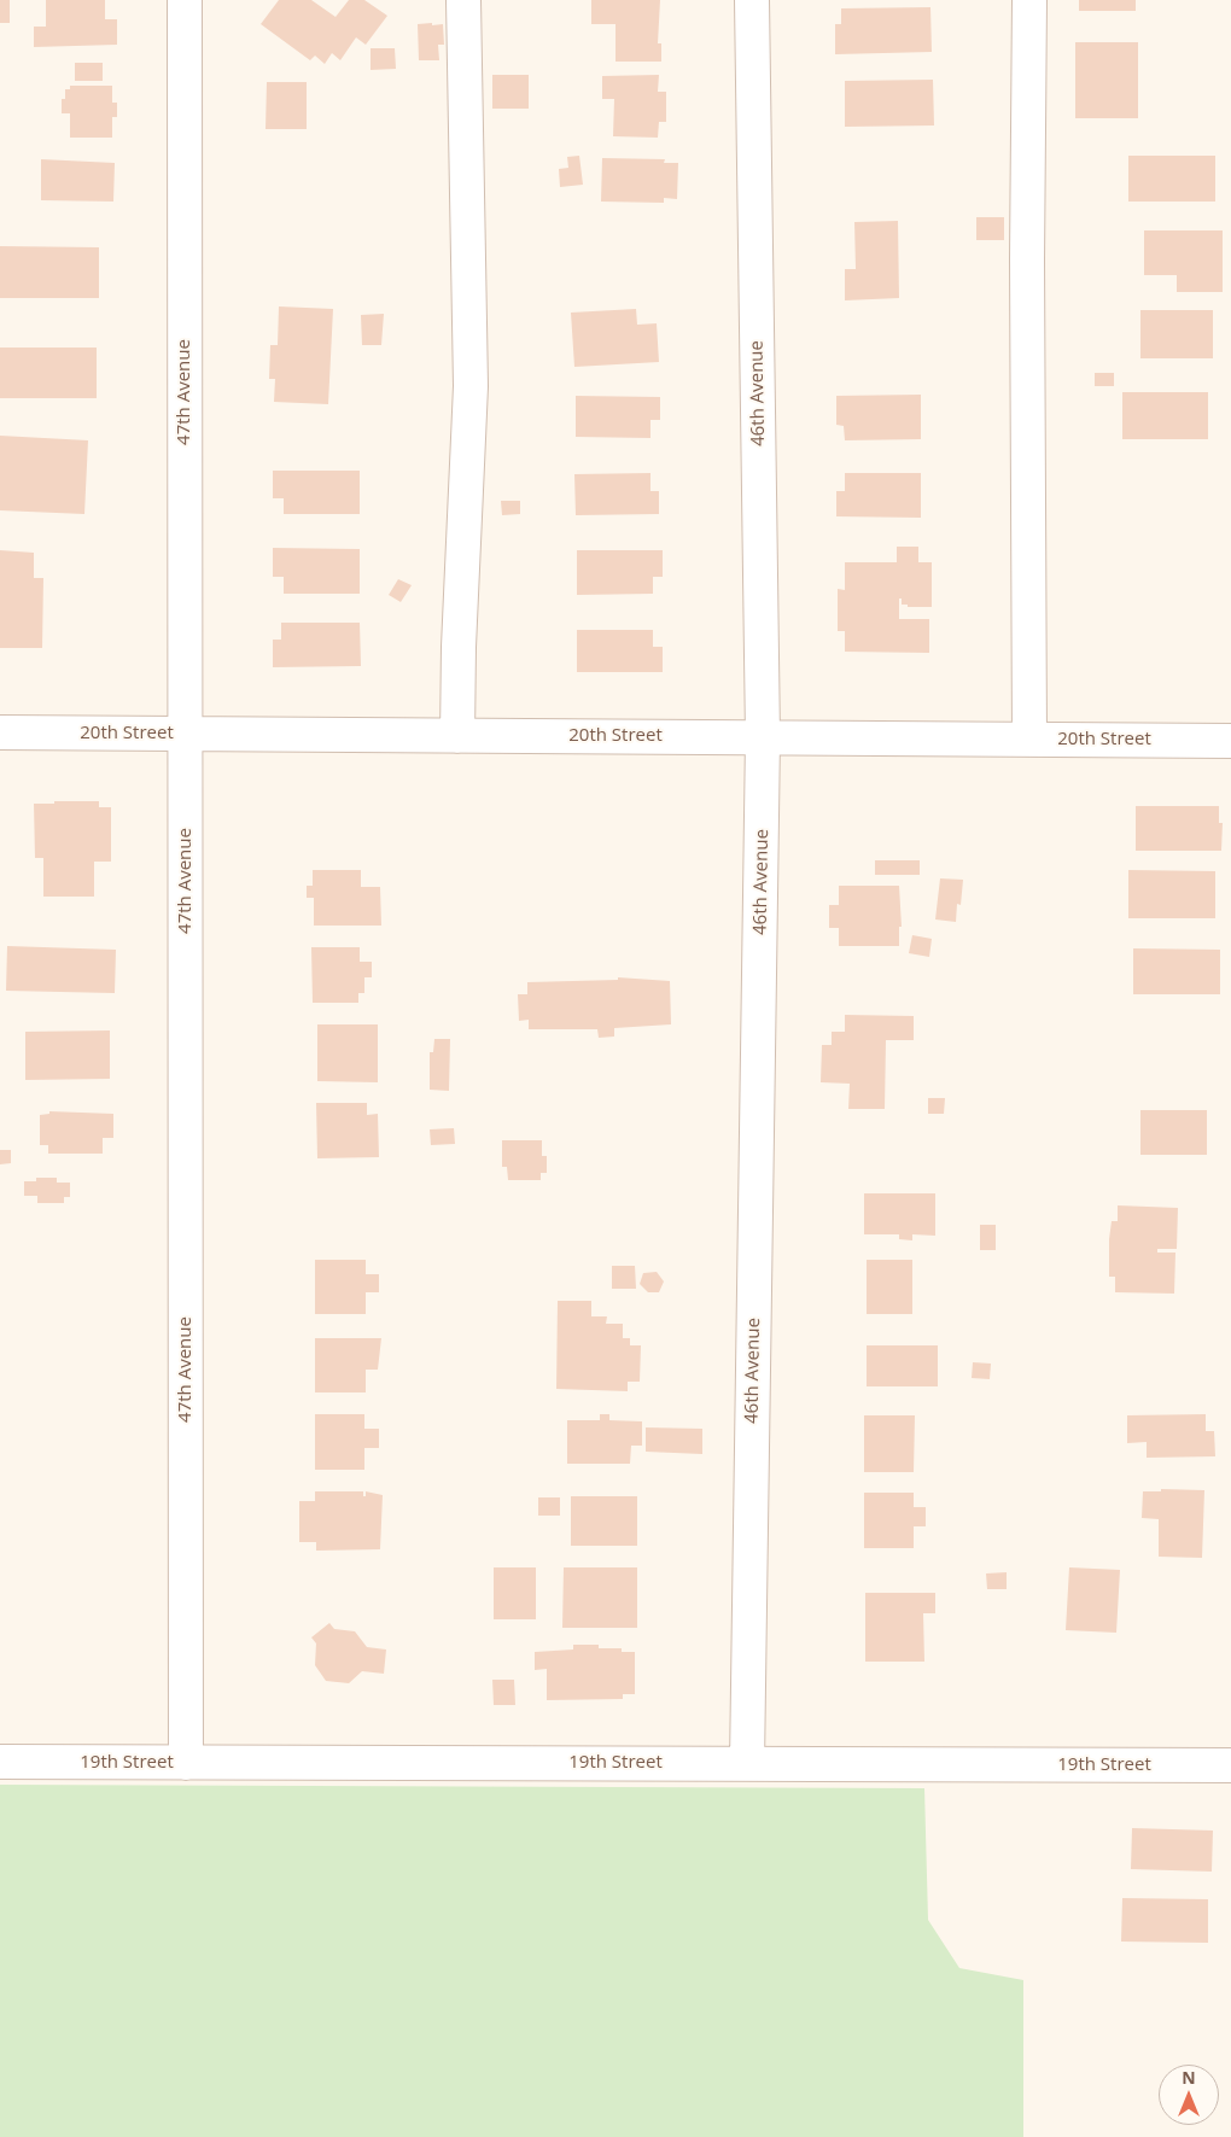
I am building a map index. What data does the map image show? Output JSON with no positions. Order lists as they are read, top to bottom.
{
  "streets": {
    "street": [
      "47th Avenue",
      "46th Avenue",
      "20th Street",
      "19th Street"
    ]
  },
  "crossings": [
    ["47th Avenue", "20th Street"],
    ["47th Avenue", "19th Street"],
    ["46th Avenue", "20th Street"],
    ["46th Avenue", "19th Street"]
  ],
  "north": "top"
}
